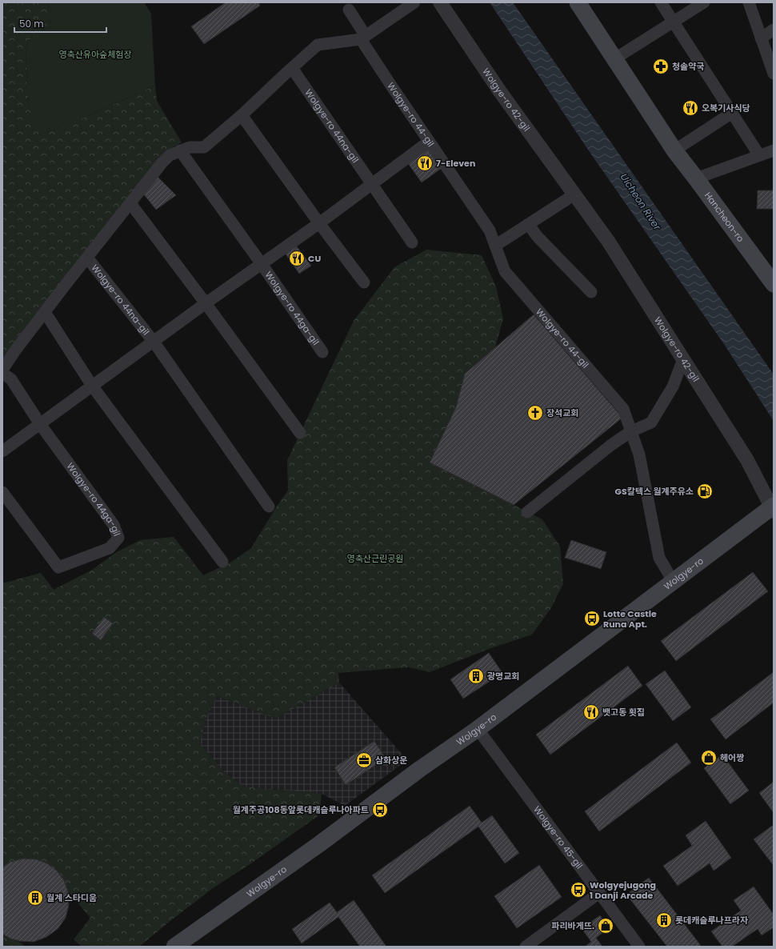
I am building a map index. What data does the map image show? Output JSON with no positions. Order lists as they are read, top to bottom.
{
  "streets": {
    "main road": ["Hancheon-ro", "Wolgye-ro"],
    "street": [
      "Wolgye-ro 42-gil",
      "Wolgye-ro 44-gil",
      "Wolgye-ro 44na-gil",
      "Wolgye-ro 44ga-gil",
      "Wolgye-ro 45-gil"
    ]
  },
  "crossings": [
    ["Wolgye-ro 42-gil", "Wolgye-ro"],
    ["Wolgye-ro 44-gil", "Wolgye-ro 44na-gil"],
    ["Wolgye-ro 44-gil", "Wolgye-ro 44ga-gil"],
    ["Wolgye-ro 44-gil", "Wolgye-ro"],
    ["Wolgye-ro 44na-gil", "Wolgye-ro 44ga-gil"],
    ["Wolgye-ro", "Wolgye-ro 45-gil"]
  ],
  "water": ["Uicheon River"],
  "parks": ["영축산유아숲체험장", "영축산근린공원"],
  "places": {
    "pharmacy": ["청솔약국"],
    "restaurant": [
      "오복기사식당",
      "7-Eleven",
      "CU",
      "뱃고동 횟집"
    ],
    "church": ["장석교회"],
    "fuel station": ["GS칼텍스 월계주유소"],
    "bus stop": ["Lotte Castle Runa Apt.", "월계주공108동앞롯데캐슬루나아파트", "Wolgyejugong 1 Danji Arcade"],
    "building": ["광명교회", "월계 스타디움", "롯데캐슬루나프라자"],
    "shop": ["헤어짱", "파리바게뜨."],
    "office": ["삼화상운"]
  },
  "scale_bar": "50 m"
}
